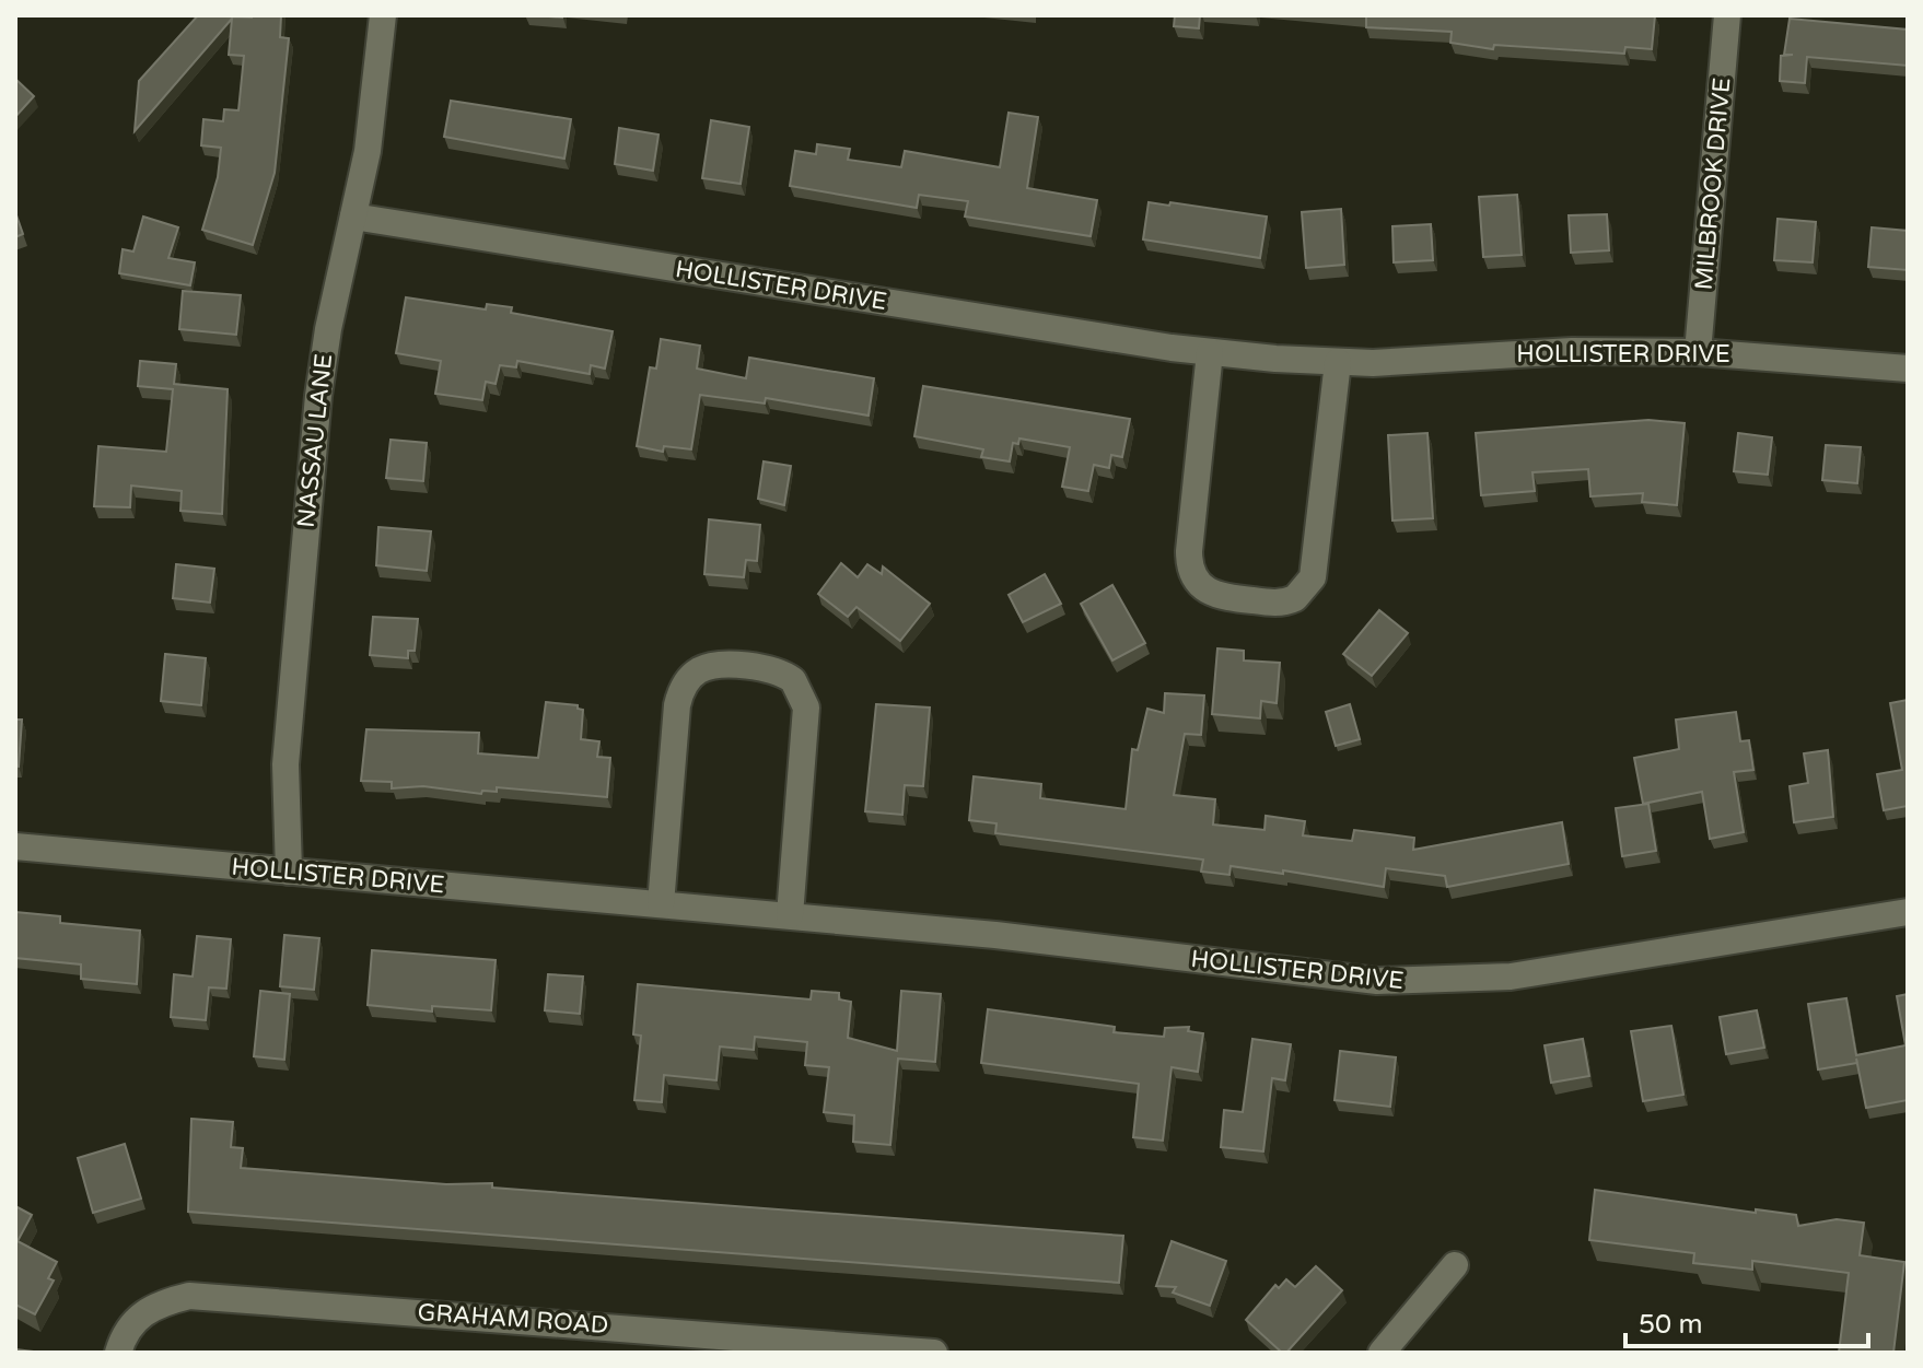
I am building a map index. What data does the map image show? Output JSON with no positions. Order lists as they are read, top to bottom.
{
  "streets": {
    "street": [
      "MILBROOK DRIVE",
      "HOLLISTER DRIVE",
      "NASSAU LANE",
      "GRAHAM ROAD"
    ]
  },
  "crossings": [
    ["MILBROOK DRIVE", "HOLLISTER DRIVE"],
    ["HOLLISTER DRIVE", "NASSAU LANE"]
  ],
  "scale_bar": "50 m"
}
